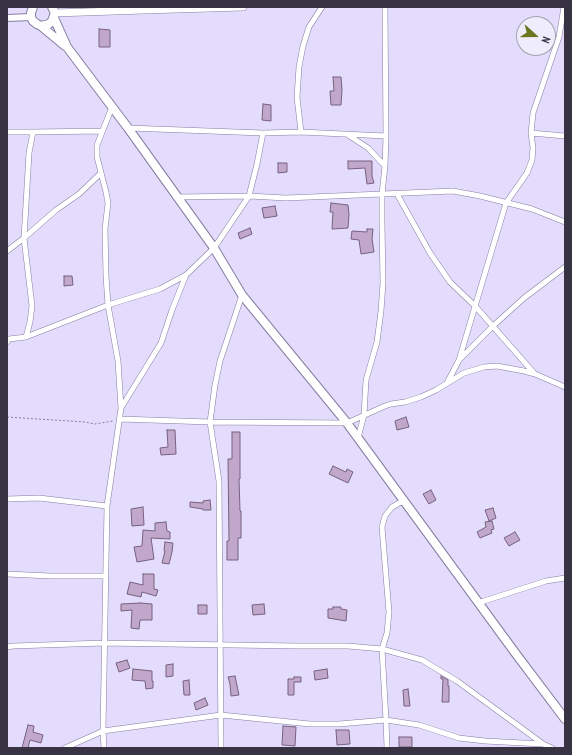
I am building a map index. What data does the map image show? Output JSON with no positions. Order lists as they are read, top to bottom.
{
  "north": "right"
}
